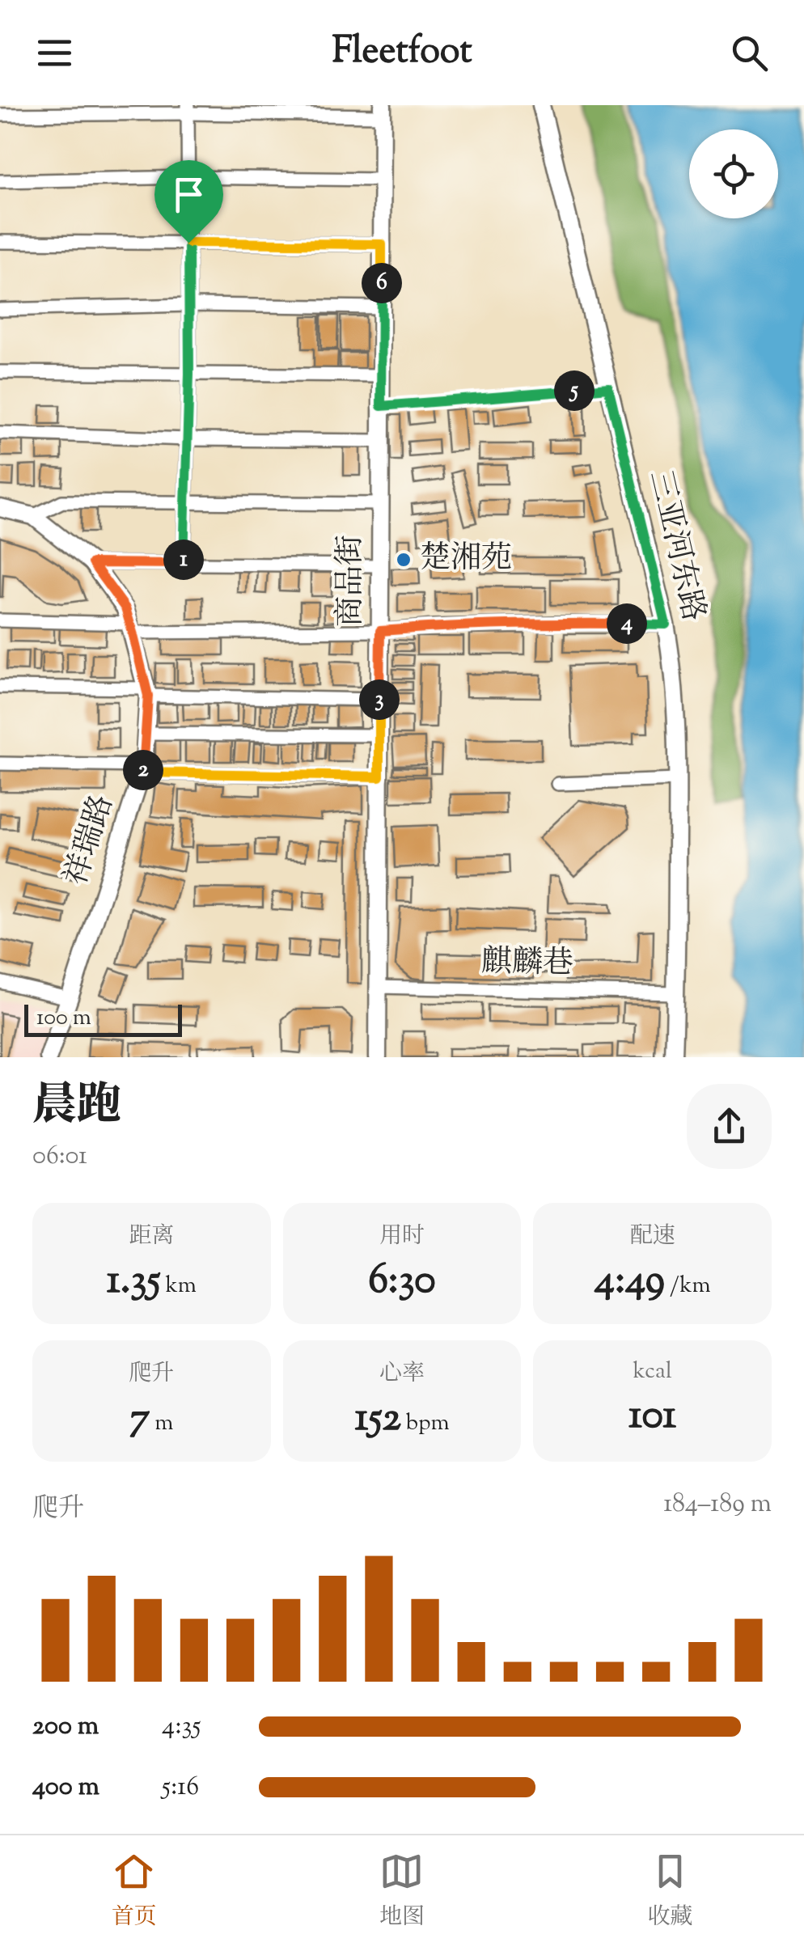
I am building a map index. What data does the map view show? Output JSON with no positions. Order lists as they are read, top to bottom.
{
  "streets": {
    "street": [
      "三亚河东路",
      "商品街",
      "祥瑞路",
      "麒麟巷"
    ]
  },
  "crossings": [
    ["三亚河东路", "麒麟巷"],
    ["商品街", "麒麟巷"]
  ],
  "places": ["楚湘苑"],
  "scale_bar": "100 m",
  "page": {
    "header": "Fleetfoot",
    "pins": [
      "6",
      "5",
      "1",
      "4",
      "3",
      "2"
    ],
    "scale": "100 m",
    "heading": ["晨跑", "06:01"],
    "stats": [
      ["距离", "1.35 km"],
      ["用时", "6:30"],
      ["配速", "4:49 /km"],
      ["爬升", "7 m"],
      ["心率", "152 bpm"],
      ["kcal", "101"]
    ],
    "chart": ["爬升", "184–189 m"],
    "list": [
      {
        "name": "200 m",
        "note": "4:35"
      },
      {
        "name": "400 m",
        "note": "5:16"
      }
    ],
    "tabs": ["首页", "地图", "收藏"]
  }
}
